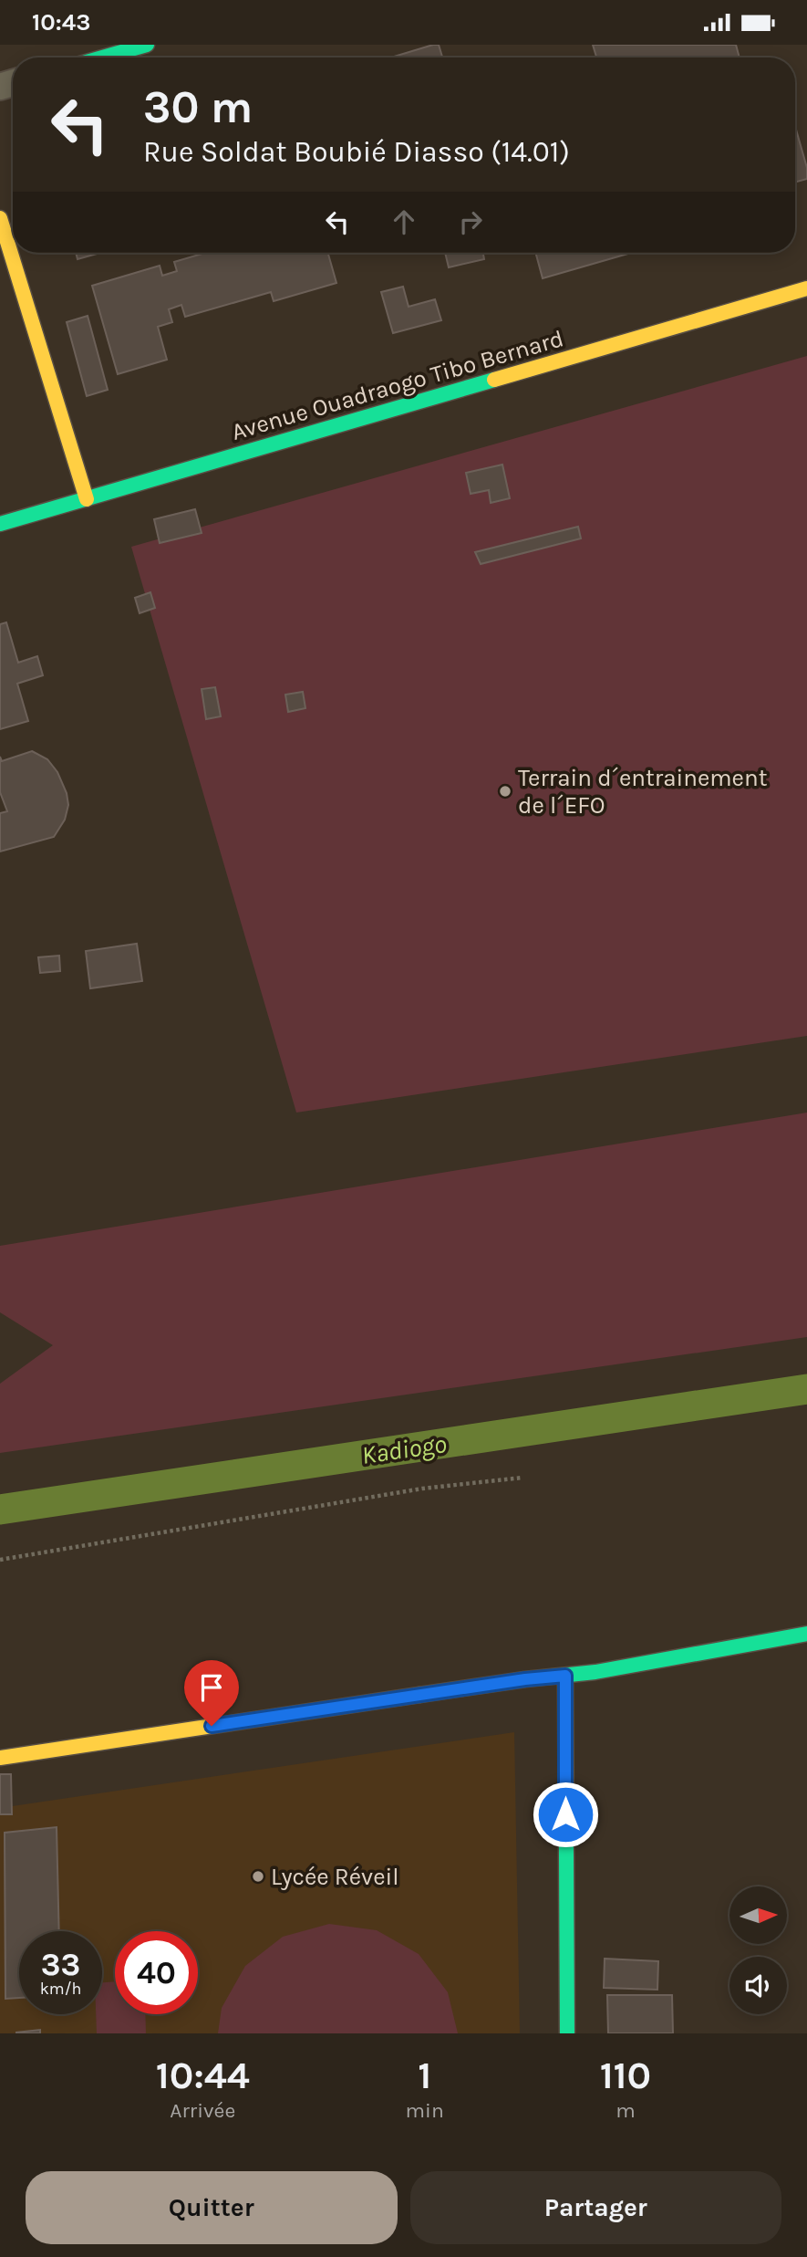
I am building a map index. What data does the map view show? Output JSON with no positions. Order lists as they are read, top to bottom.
{
  "streets": {
    "street": ["Avenue Ouadraogo Tibo Bernard"]
  },
  "water": ["Kadiogo"],
  "places": ["Terrain d´entrainement de l´EFO", "Lycée Réveil"],
  "north": "right",
  "page": {
    "status": "10:43",
    "turn": ["30 m", "Rue Soldat Boubié Diasso (14.01)"],
    "speed": "33 km/h",
    "limit": "40",
    "eta": [
      "10:44",
      "Arrivée",
      "1",
      "min",
      "110",
      "m"
    ],
    "buttons": ["Quitter", "Partager"]
  }
}
